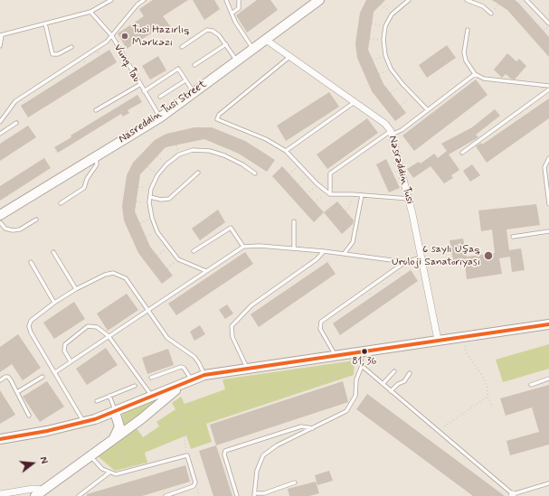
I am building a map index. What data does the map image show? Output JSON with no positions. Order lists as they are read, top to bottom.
{
  "streets": {
    "main road": ["Nasreddin Tusi Street"],
    "street": ["Nəsrəddin Tusi"],
    "lane": ["Vunq Tau"]
  },
  "crossings": [
    ["Vunq Tau", "Nasreddin Tusi Street"],
    ["Nasreddin Tusi Street", "Nəsrəddin Tusi"]
  ],
  "places": ["Tusi Hazırlıq Mərkəzi", "6 saylı Uşaq Uroloji Sanatoriyası", "81, 36"],
  "north": "right"
}
